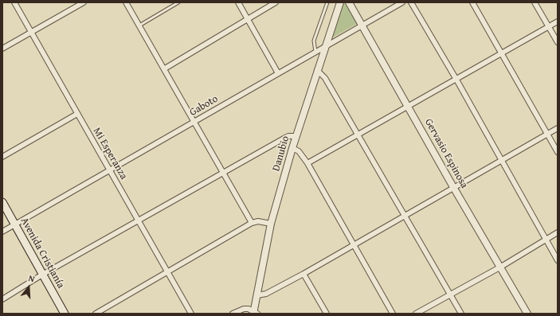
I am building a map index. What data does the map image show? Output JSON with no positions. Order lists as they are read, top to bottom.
{
  "streets": {
    "main road": ["Avenida Cristianía"],
    "street": [
      "Gaboto",
      "Mi Esperanza",
      "Danubio",
      "Gervasio Espinosa"
    ]
  },
  "crossings": [
    ["Gaboto", "Mi Esperanza"],
    ["Gaboto", "Danubio"],
    ["Gaboto", "Gervasio Espinosa"],
    ["Gaboto", "Avenida Cristianía"]
  ],
  "north": "top"
}
